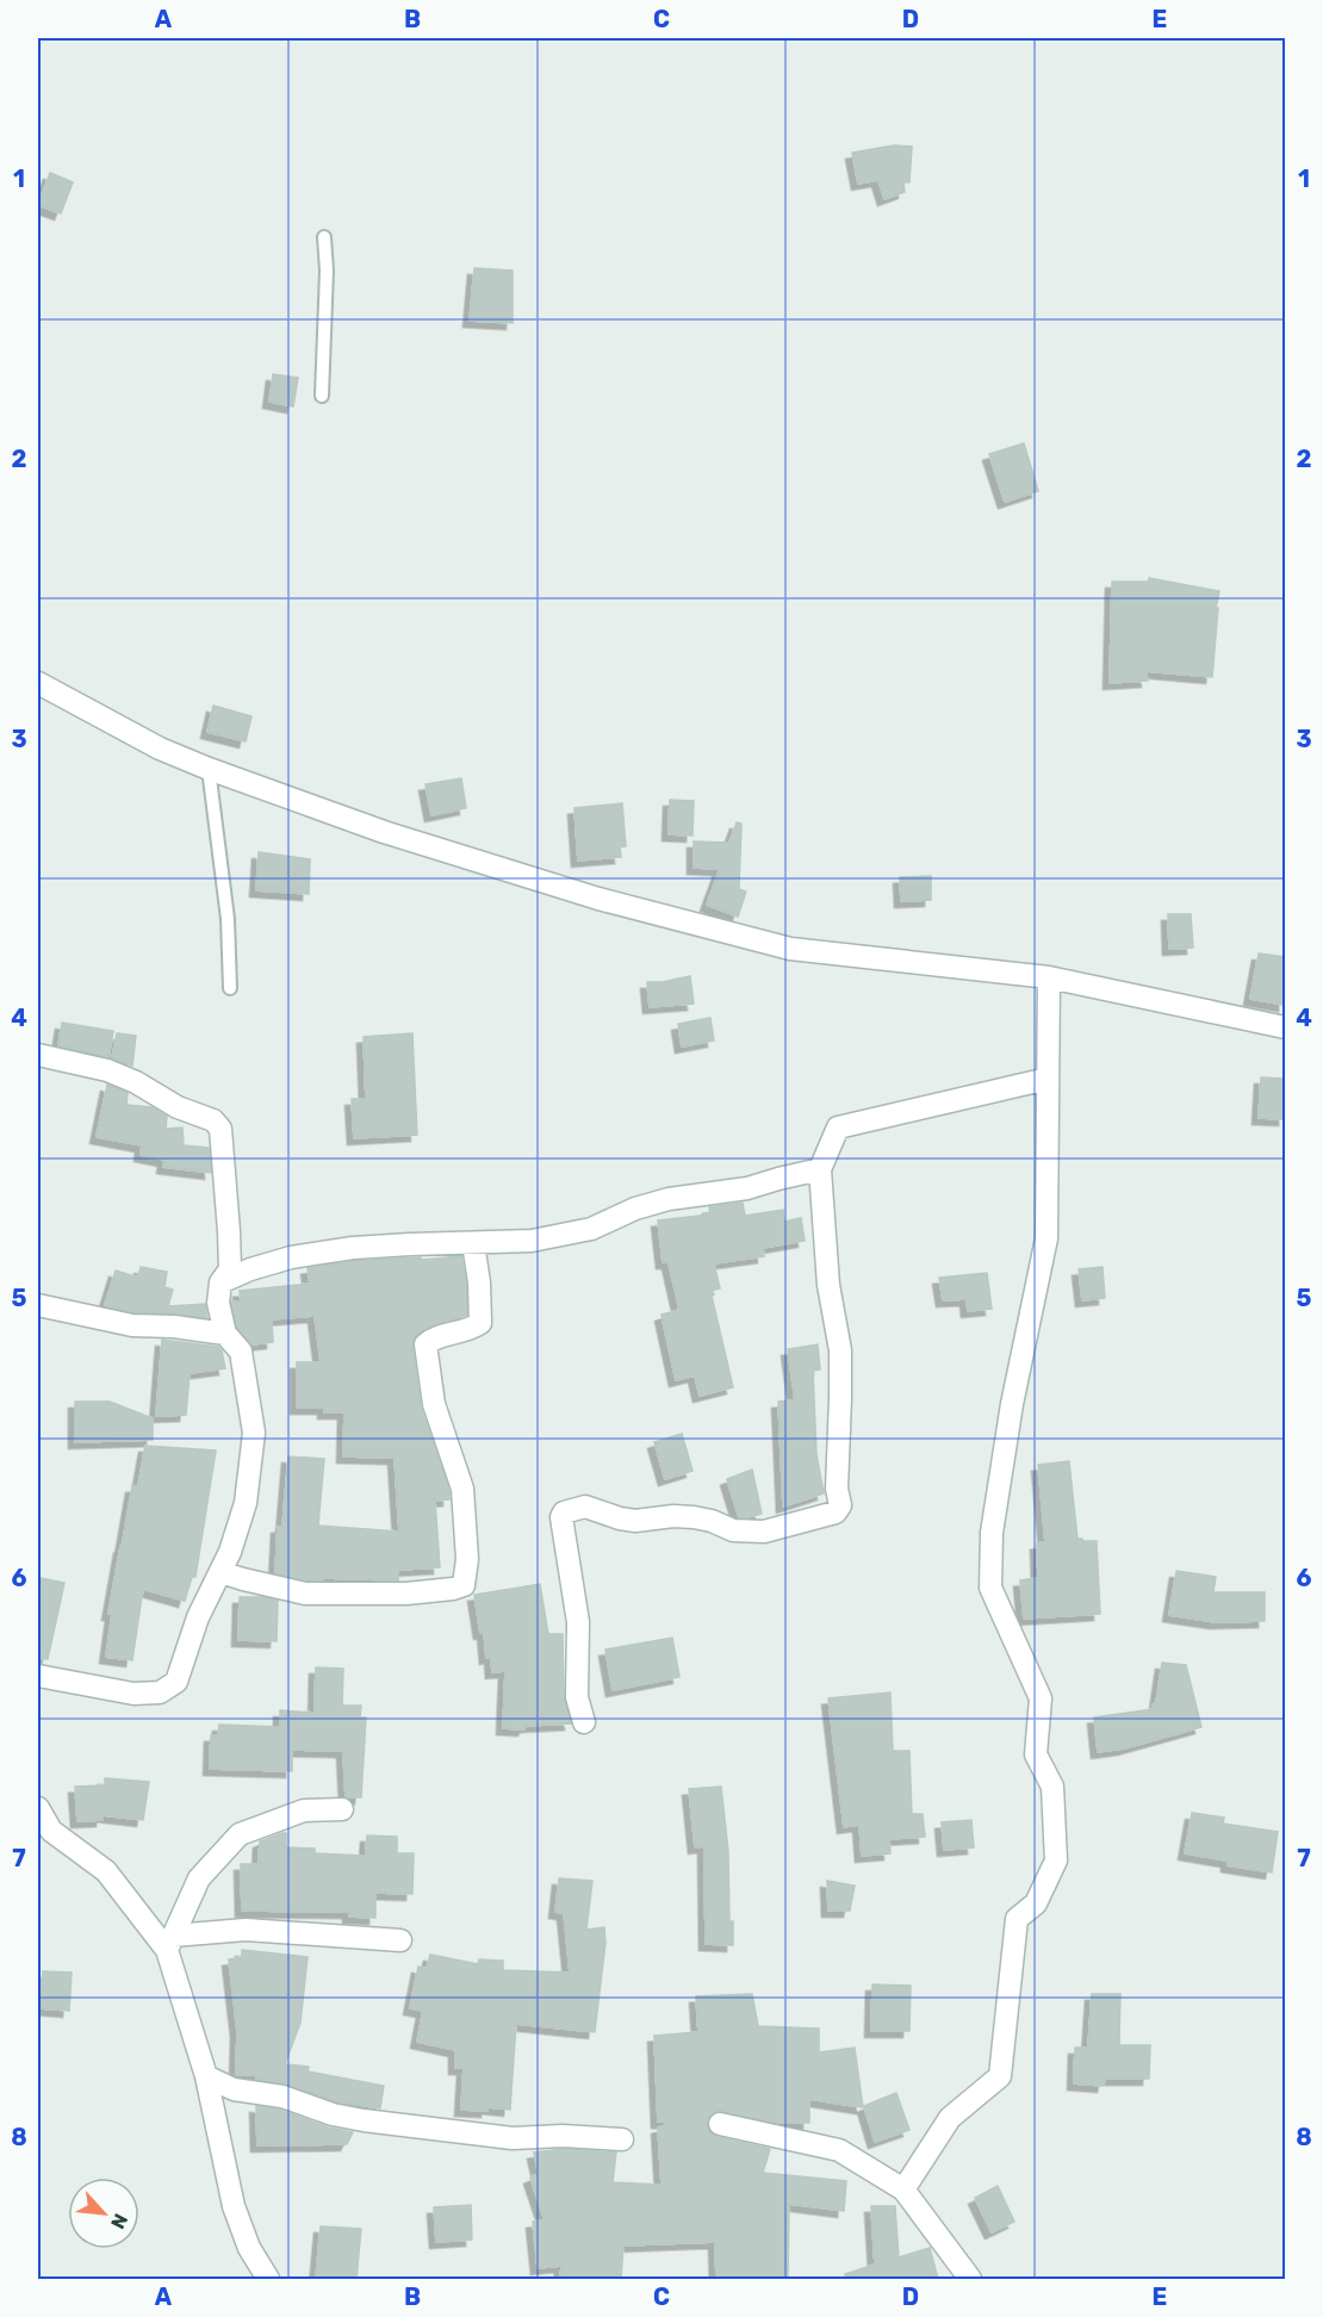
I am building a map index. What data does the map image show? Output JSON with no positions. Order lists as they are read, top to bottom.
{
  "north": "bottom right",
  "grid": {
    "columns": [
      "A",
      "B",
      "C",
      "D",
      "E"
    ],
    "rows": [
      "1",
      "2",
      "3",
      "4",
      "5",
      "6",
      "7",
      "8"
    ]
  }
}
